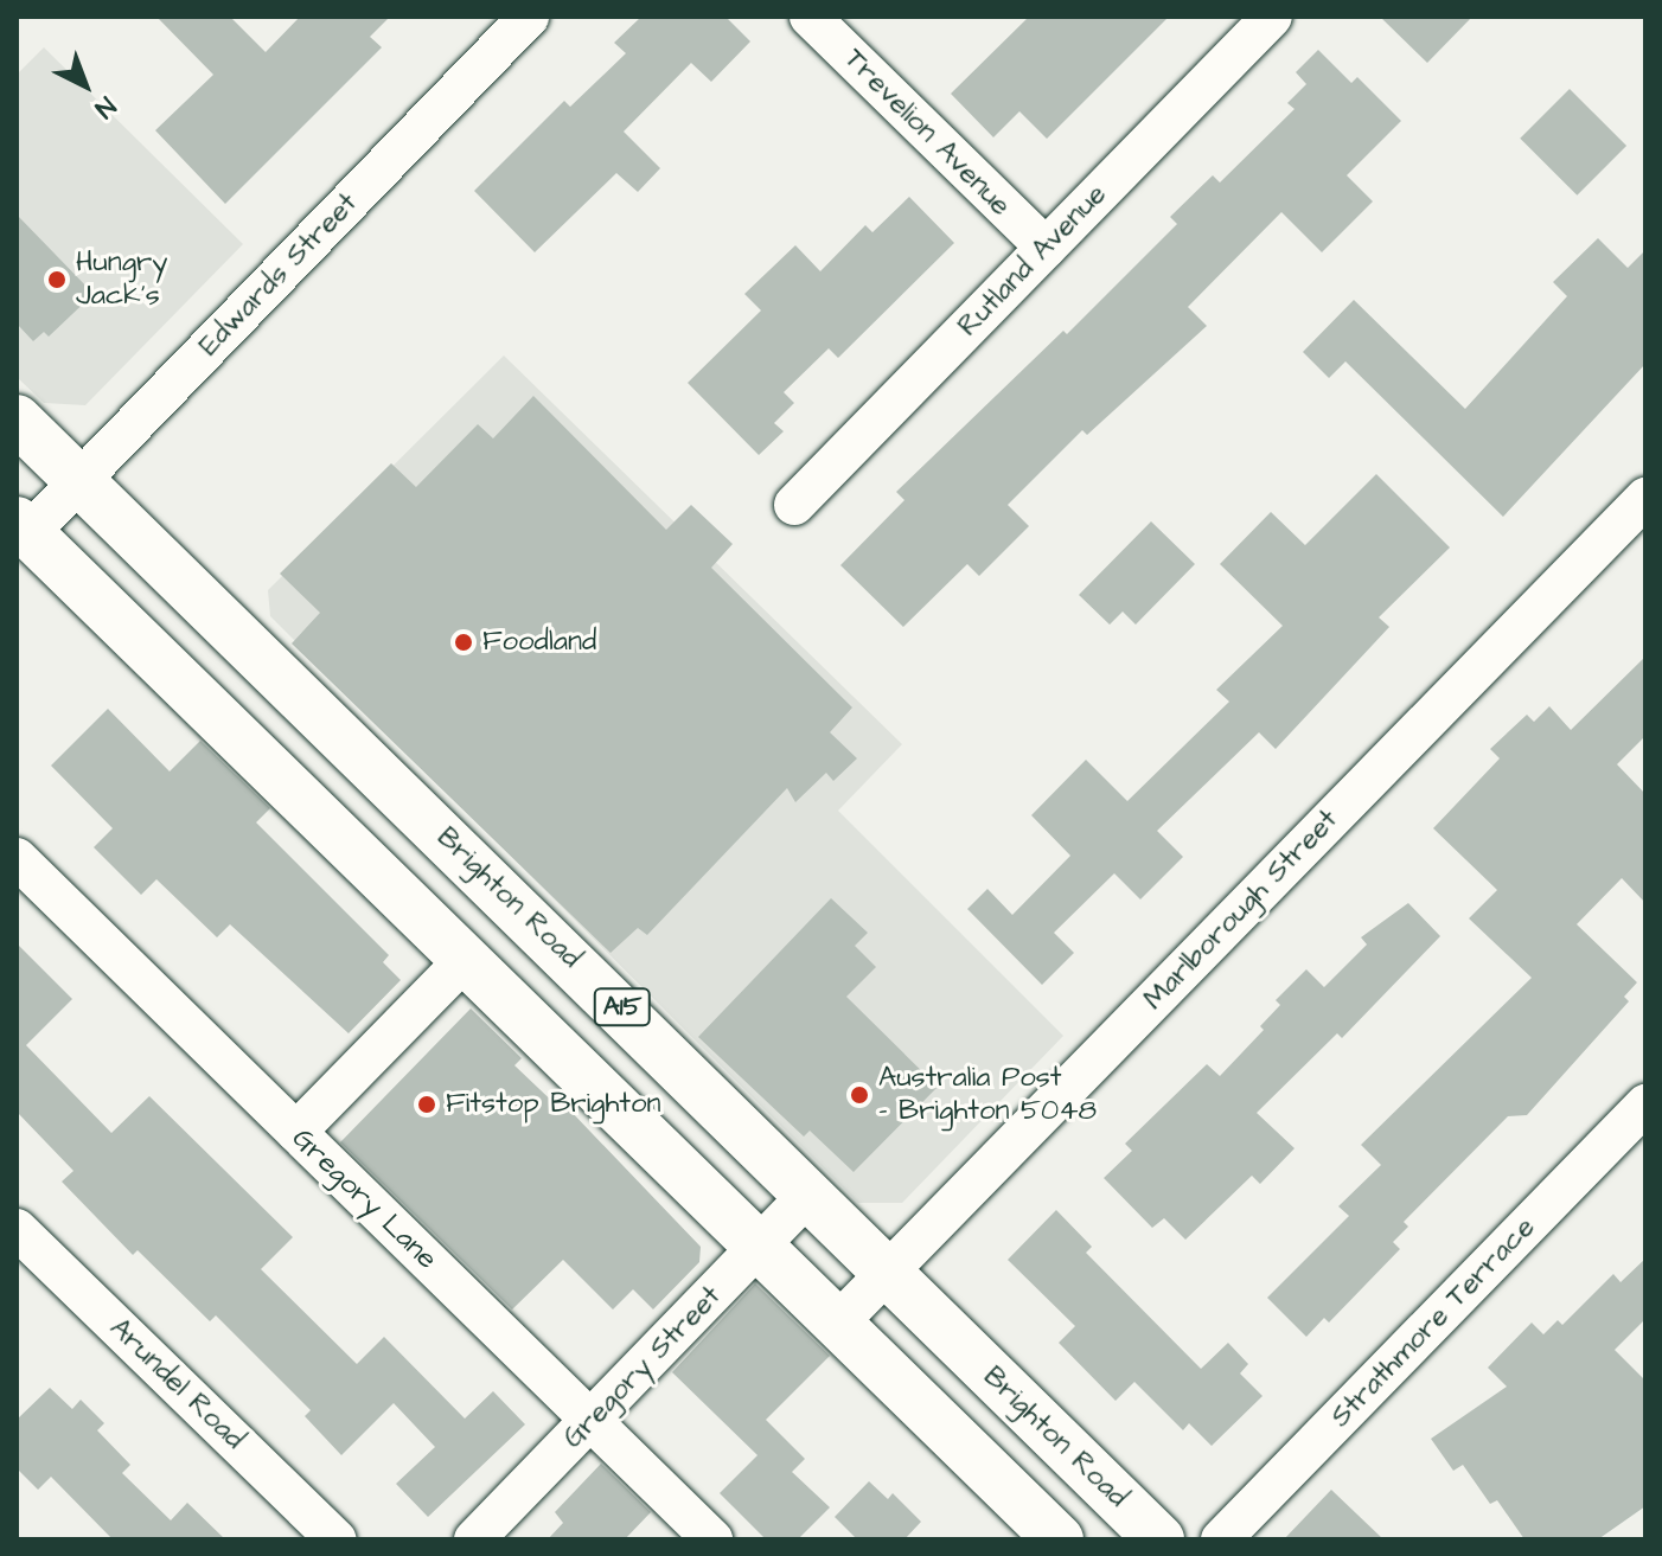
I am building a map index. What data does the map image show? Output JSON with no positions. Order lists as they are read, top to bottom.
{
  "streets": {
    "main road": ["Brighton Road", "A15"],
    "street": [
      "Trevelion Avenue",
      "Rutland Avenue",
      "Edwards Street",
      "Marlborough Street",
      "Gregory Lane",
      "Strathmore Terrace",
      "Gregory Street",
      "Arundel Road"
    ]
  },
  "crossings": [
    ["Trevelion Avenue", "Rutland Avenue"],
    ["Edwards Street", "Brighton Road"],
    ["Edwards Street", "A15"],
    ["Brighton Road", "Marlborough Street"],
    ["Brighton Road", "Gregory Street"],
    ["Marlborough Street", "A15"],
    ["A15", "Gregory Street"],
    ["Gregory Lane", "Gregory Street"]
  ],
  "places": [
    "Hungry Jack's",
    "Foodland",
    "Australia Post - Brighton 5048",
    "Fitstop Brighton"
  ],
  "north": "bottom right"
}
